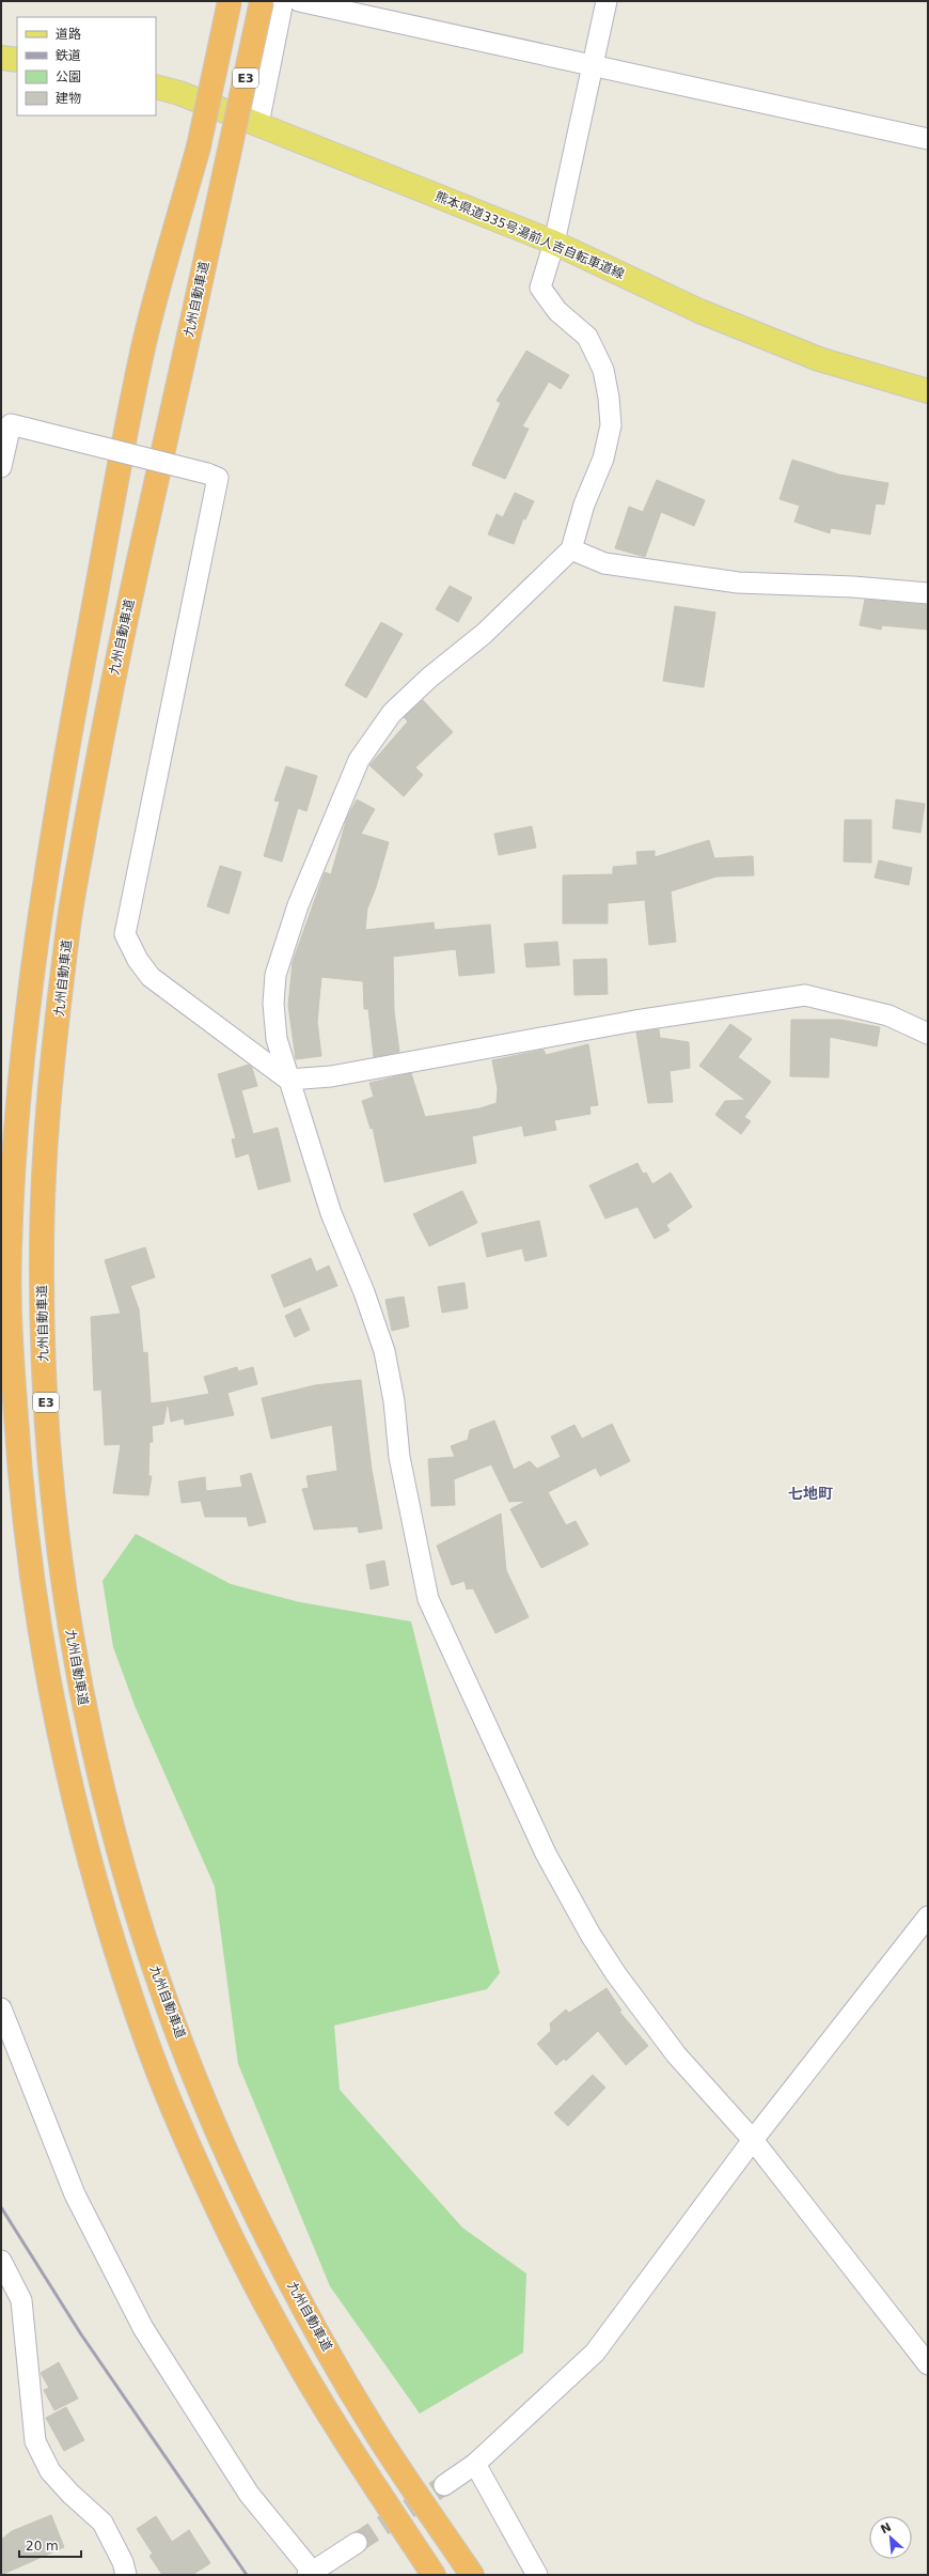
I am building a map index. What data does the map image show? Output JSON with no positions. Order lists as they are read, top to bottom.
{
  "streets": {
    "highway": ["E3", "九州自動車道"],
    "main road": ["熊本県道335号湯前人吉自転車道線"]
  },
  "districts": ["七地町"],
  "legend": [
    "道路",
    "鉄道",
    "公園",
    "建物"
  ],
  "scale_bar": "20 m",
  "north": "top left"
}
